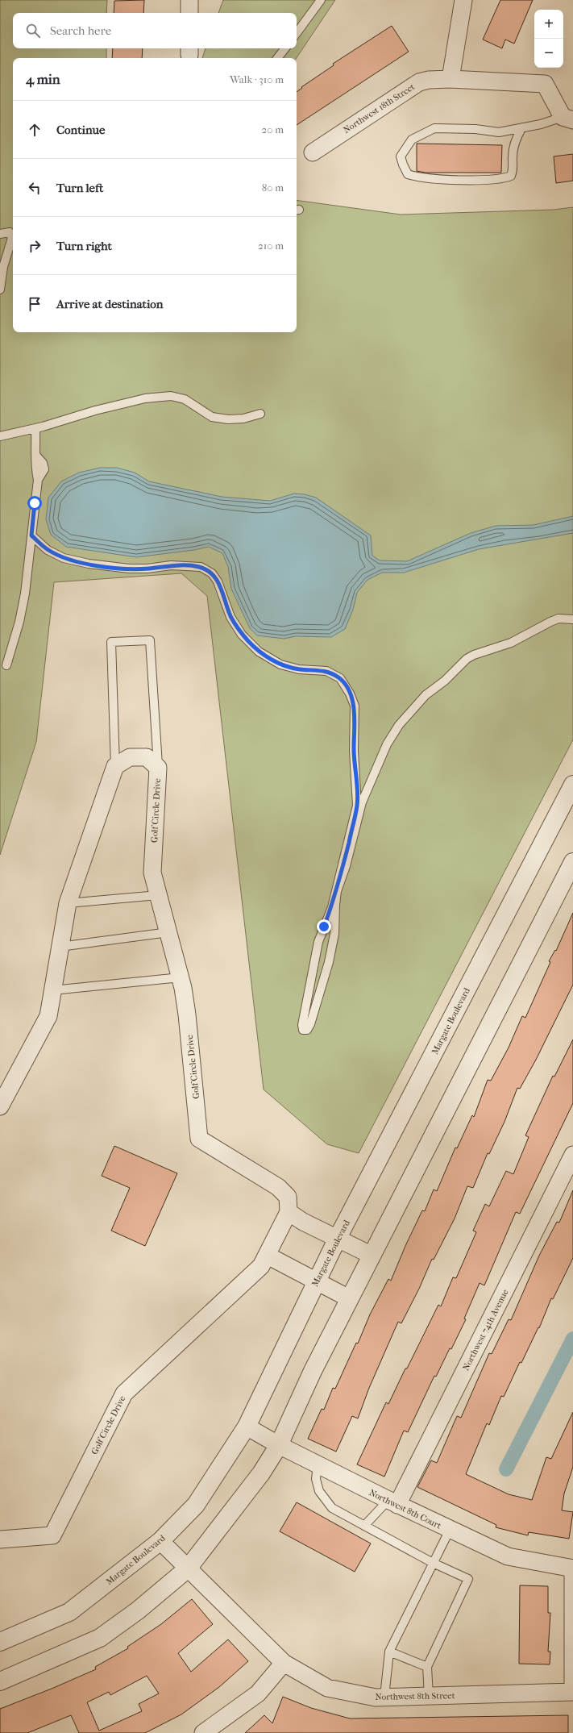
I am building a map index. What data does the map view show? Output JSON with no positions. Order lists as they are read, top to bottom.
{
  "streets": {
    "street": [
      "Northwest 18th Street",
      "Golf Circle Drive",
      "Margate Boulevard",
      "Northwest 74th Avenue",
      "Northwest 8th Court",
      "Northwest 8th Street"
    ]
  },
  "crossings": [
    ["Margate Boulevard", "Northwest 8th Court"],
    ["Margate Boulevard", "Northwest 8th Street"],
    ["Northwest 74th Avenue", "Northwest 8th Court"]
  ],
  "page": {
    "map_buttons": ["+", "−"],
    "search": "Search here",
    "heading": ["4 min", "Walk · 310 m"],
    "list": [
      ["Continue", "20 m"],
      ["Turn left", "80 m"],
      ["Turn right", "210 m"],
      "Arrive at destination"
    ]
  }
}
